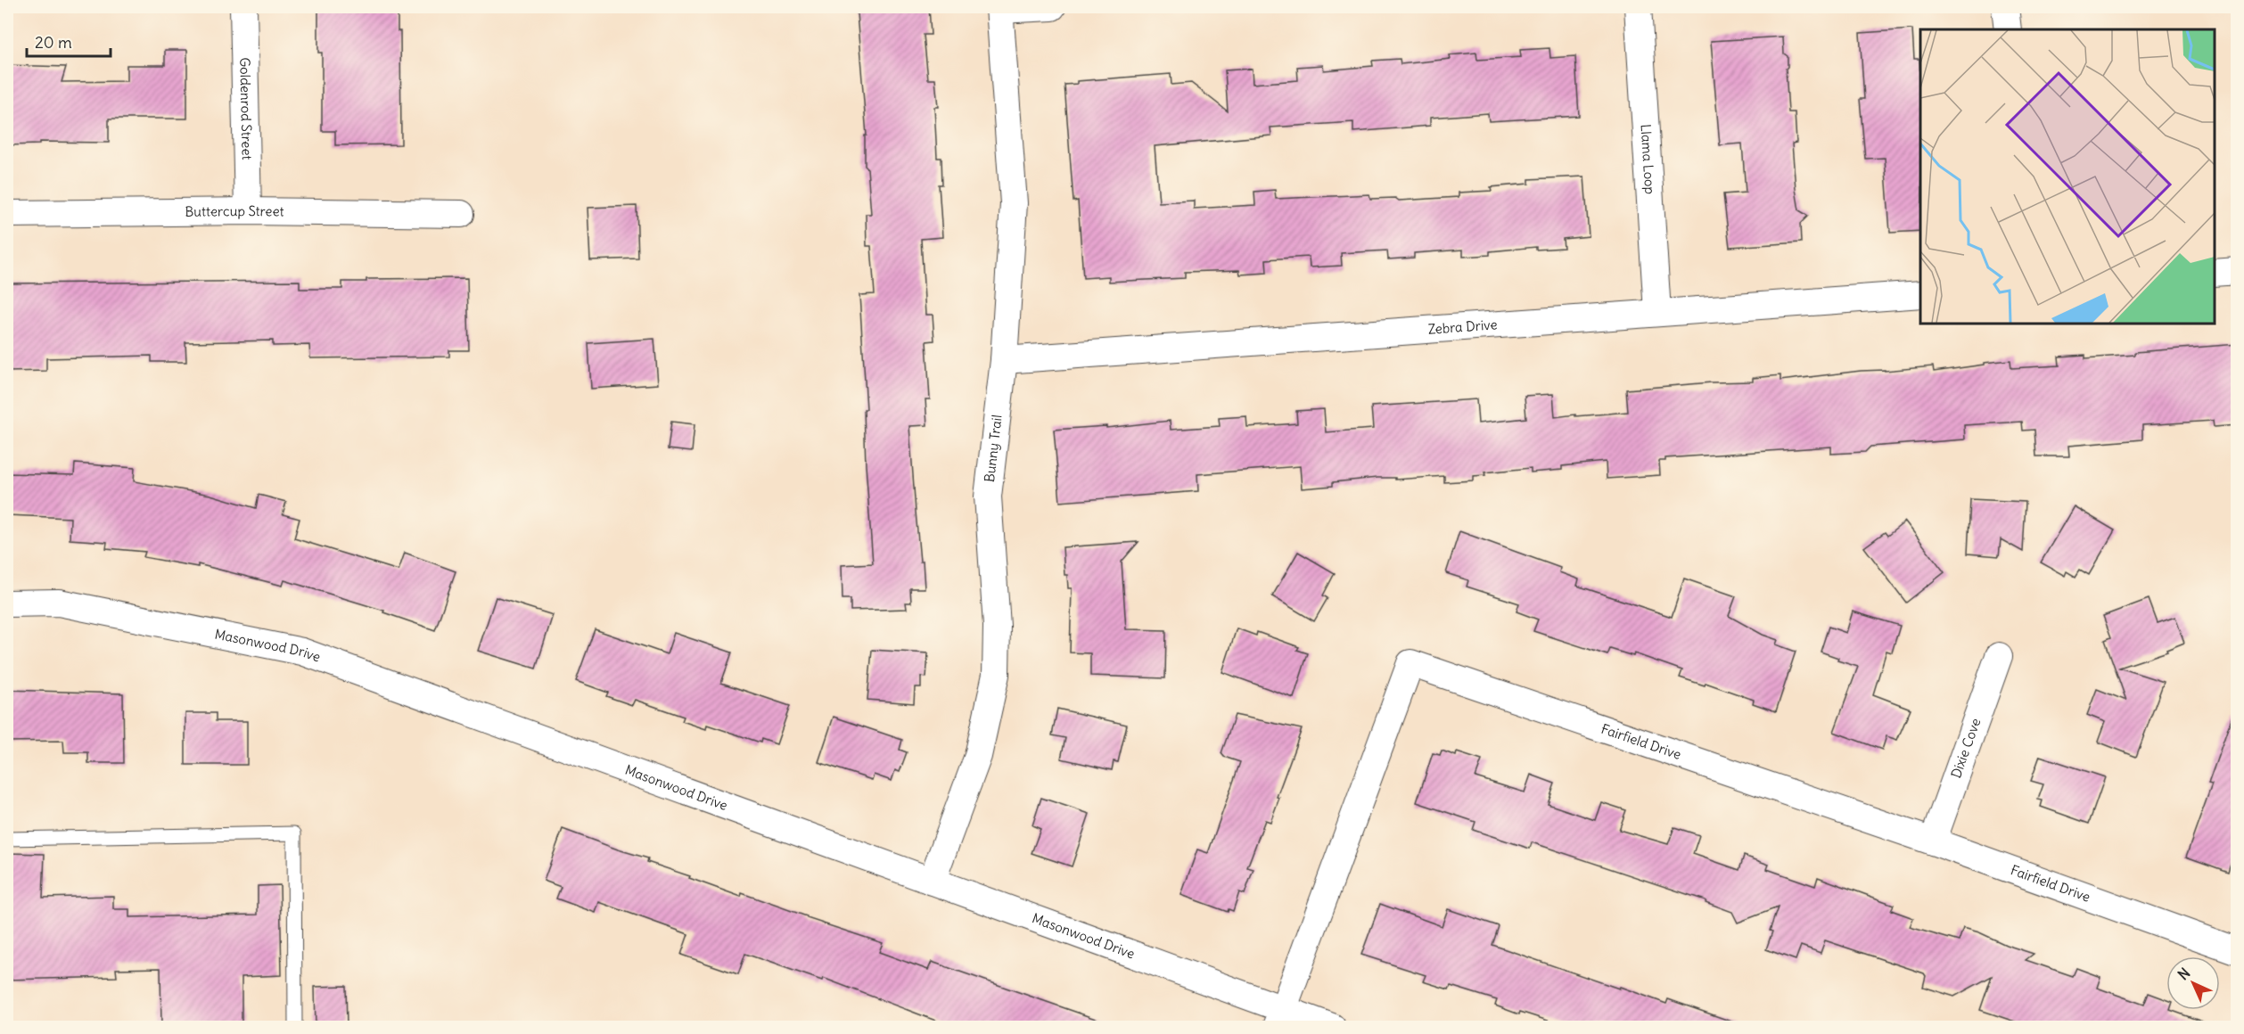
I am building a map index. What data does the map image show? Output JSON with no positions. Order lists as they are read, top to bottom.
{
  "streets": {
    "street": [
      "Goldenrod Street",
      "Llama Loop",
      "Buttercup Street",
      "Zebra Drive",
      "Bunny Trail",
      "Masonwood Drive",
      "Fairfield Drive",
      "Dixie Cove"
    ]
  },
  "crossings": [
    ["Goldenrod Street", "Buttercup Street"],
    ["Llama Loop", "Zebra Drive"],
    ["Zebra Drive", "Bunny Trail"],
    ["Bunny Trail", "Masonwood Drive"],
    ["Masonwood Drive", "Fairfield Drive"],
    ["Fairfield Drive", "Dixie Cove"]
  ],
  "scale_bar": "20 m",
  "north": "top left"
}
